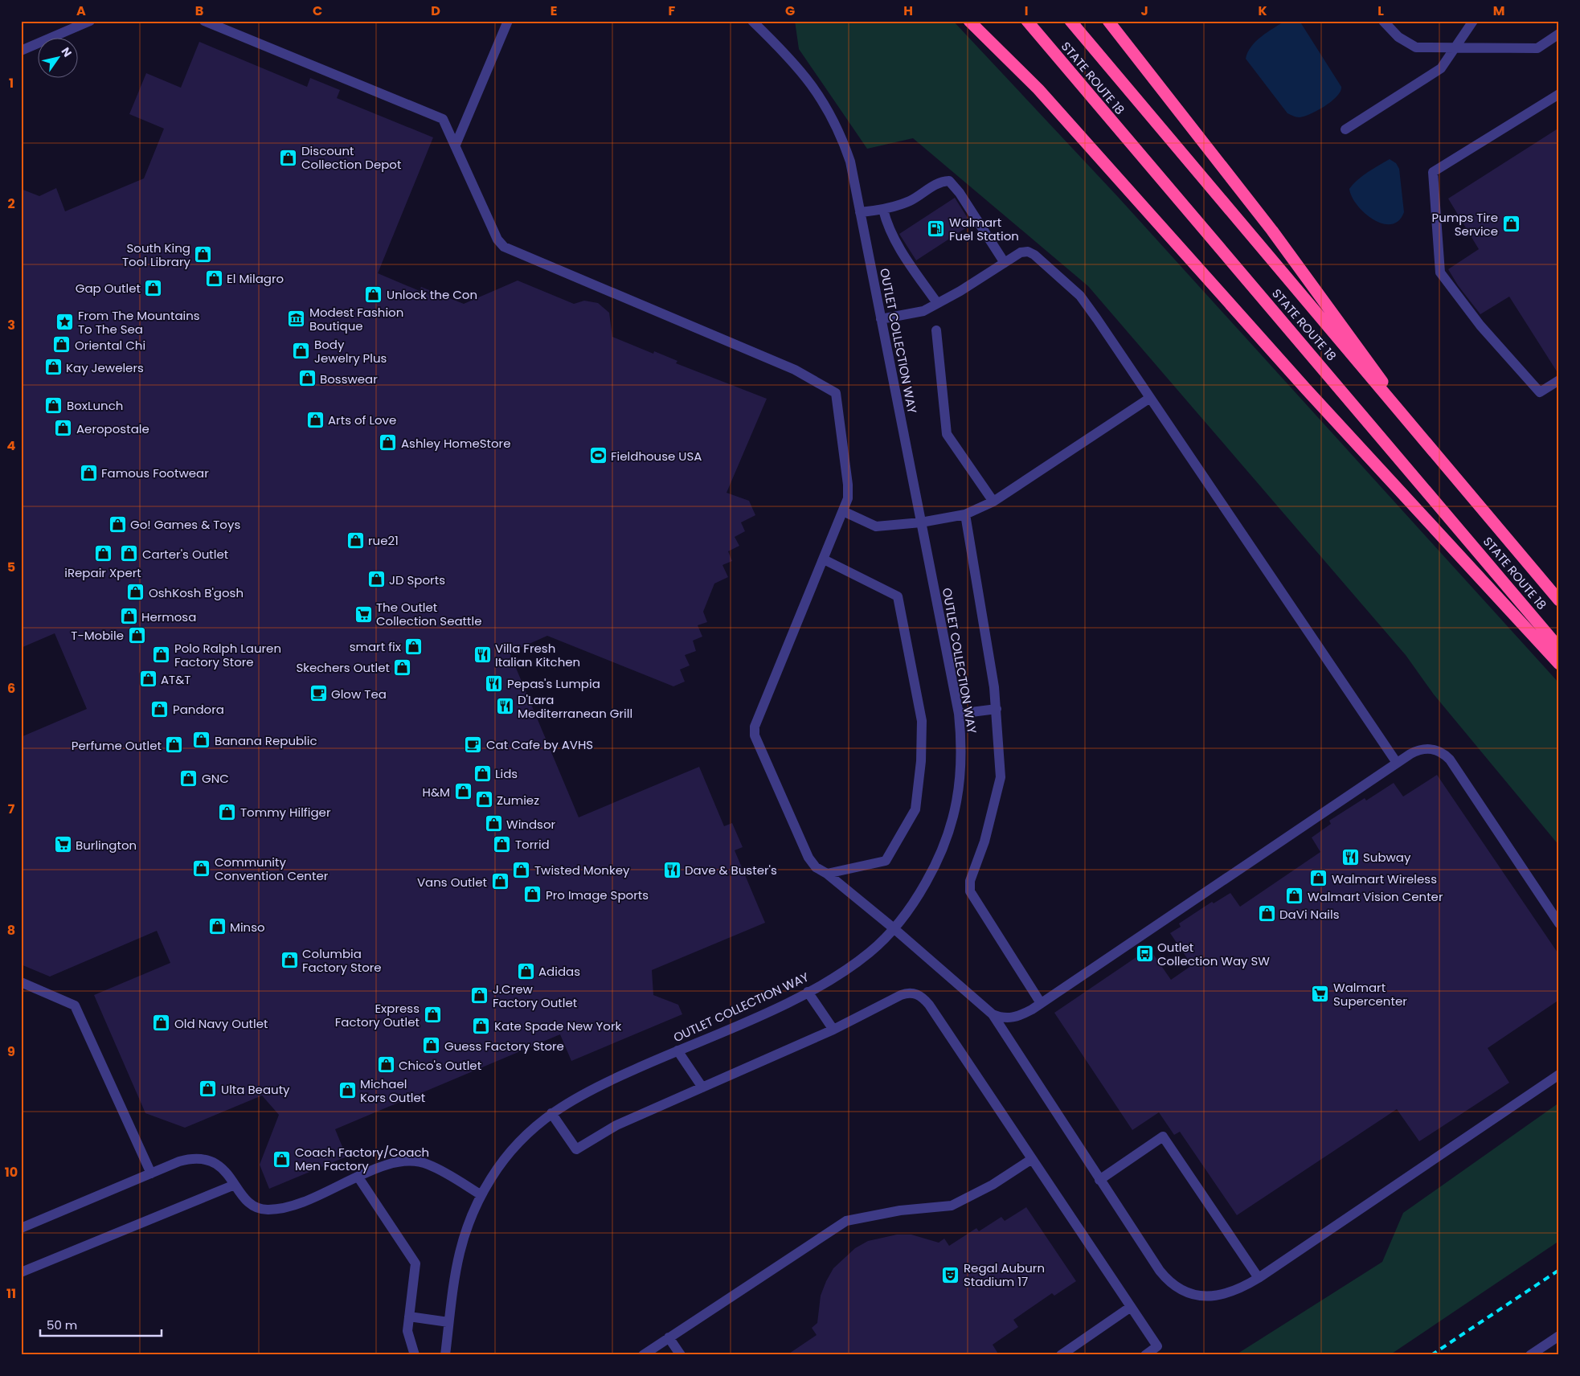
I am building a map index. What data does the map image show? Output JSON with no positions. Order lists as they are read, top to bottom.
{
  "streets": {
    "highway": ["STATE ROUTE 18"],
    "street": ["OUTLET COLLECTION WAY"]
  },
  "places": {
    "shop": [
      "Discount Collection Depot",
      "Pumps Tire Service",
      "South King Tool Library",
      "El Milagro",
      "Gap Outlet",
      "Unlock the Con",
      "Oriental Chi",
      "Body Jewelry Plus",
      "Kay Jewelers",
      "Bosswear",
      "BoxLunch",
      "Arts of Love",
      "Aeropostale",
      "Ashley HomeStore",
      "Famous Footwear",
      "Go! Games & Toys",
      "rue21",
      "iRepair Xpert",
      "Carter's Outlet",
      "JD Sports",
      "OshKosh B'gosh",
      "Hermosa",
      "T-Mobile",
      "smart fix",
      "Polo Ralph Lauren Factory Store",
      "Skechers Outlet",
      "AT&T",
      "Pandora",
      "Banana Republic",
      "Perfume Outlet",
      "Lids",
      "GNC",
      "H&M",
      "Zumiez",
      "Tommy Hilfiger",
      "Windsor",
      "Torrid",
      "Community Convention Center",
      "Twisted Monkey",
      "Walmart Wireless",
      "Vans Outlet",
      "Pro Image Sports",
      "Walmart Vision Center",
      "DaVi Nails",
      "Minso",
      "Columbia Factory Store",
      "Adidas",
      "J.Crew Factory Outlet",
      "Express Factory Outlet",
      "Old Navy Outlet",
      "Kate Spade New York",
      "Guess Factory Store",
      "Chico's Outlet",
      "Ulta Beauty",
      "Michael Kors Outlet",
      "Coach Factory/Coach Men Factory"
    ],
    "fuel station": ["Walmart Fuel Station"],
    "museum": ["Modest Fashion Boutique"],
    "place": ["From The Mountains To The Sea"],
    "sports": ["Fieldhouse USA"],
    "supermarket": ["The Outlet Collection Seattle", "Burlington", "Walmart Supercenter"],
    "restaurant": [
      "Villa Fresh Italian Kitchen",
      "Pepas's Lumpia",
      "D'Lara Mediterranean Grill",
      "Subway",
      "Dave & Buster's"
    ],
    "cafe": ["Glow Tea", "Cat Cafe by AVHS"],
    "bus stop": ["Outlet Collection Way SW"],
    "theatre": ["Regal Auburn Stadium 17"]
  },
  "scale_bar": "50 m",
  "north": "top right",
  "grid": {
    "columns": [
      "A",
      "B",
      "C",
      "D",
      "E",
      "F",
      "G",
      "H",
      "I",
      "J",
      "K",
      "L",
      "M"
    ],
    "rows": [
      "1",
      "2",
      "3",
      "4",
      "5",
      "6",
      "7",
      "8",
      "9",
      "10",
      "11"
    ]
  }
}
